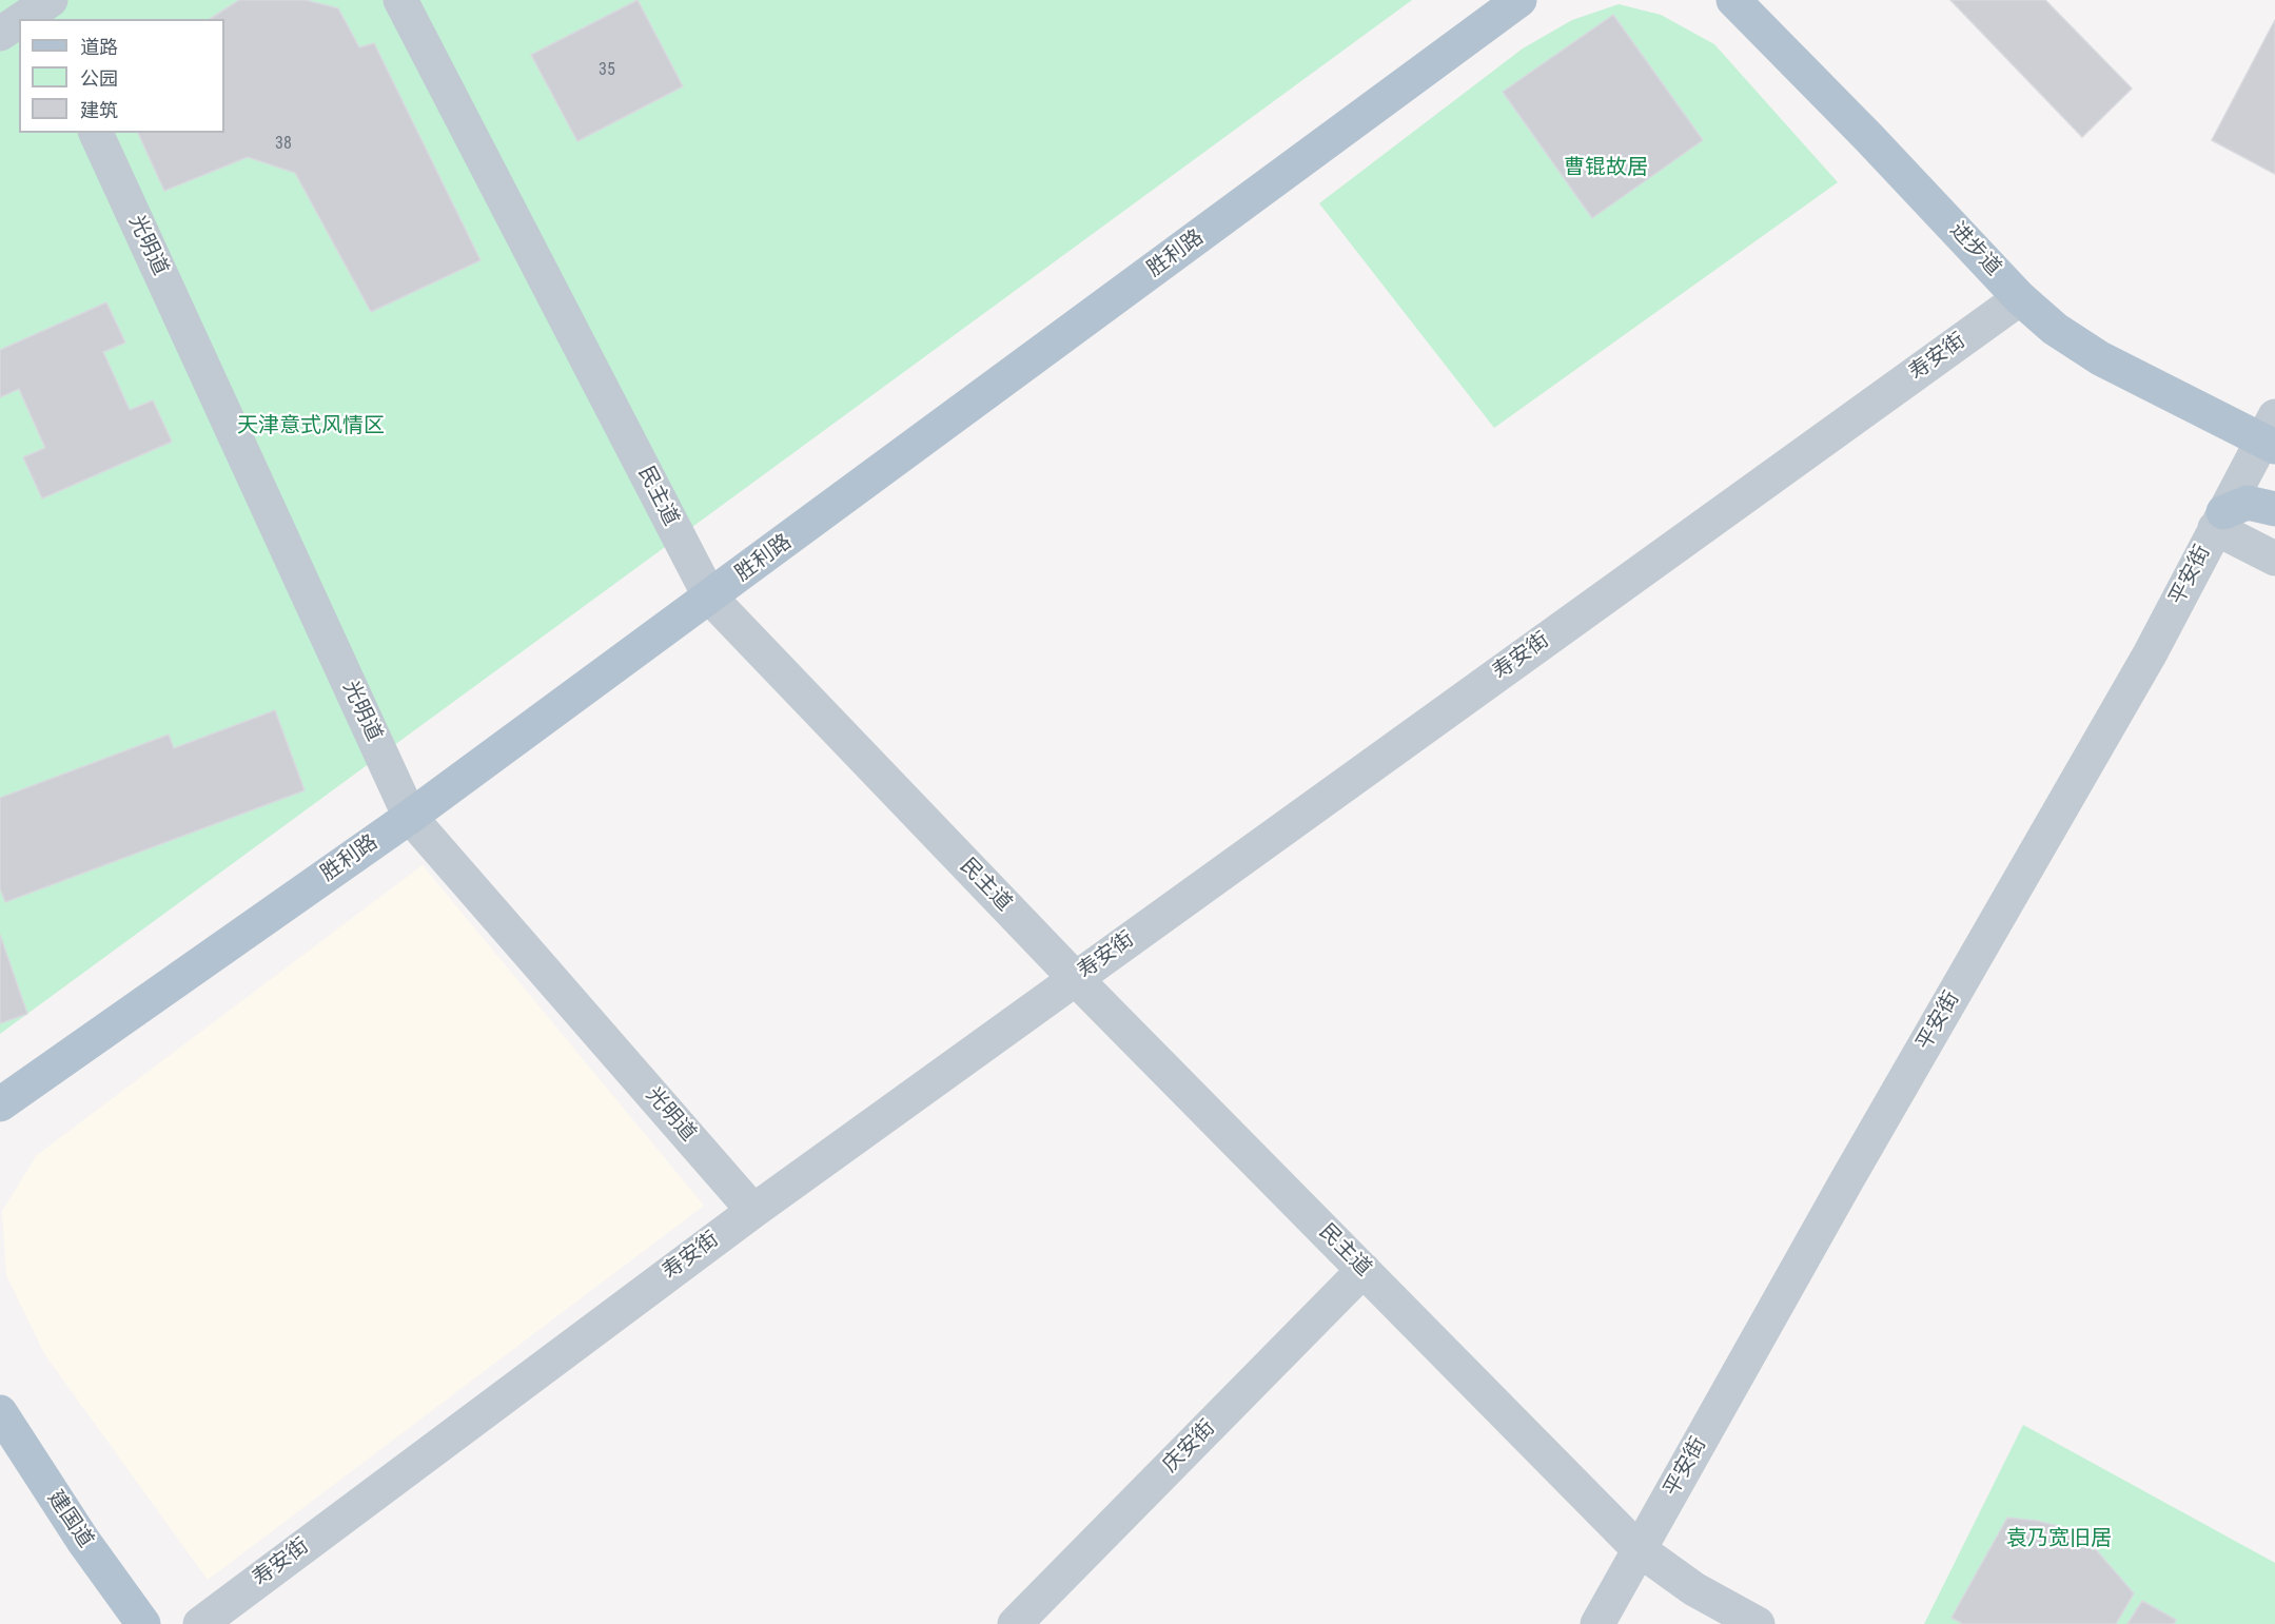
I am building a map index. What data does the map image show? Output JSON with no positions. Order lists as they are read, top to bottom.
{
  "streets": {
    "main road": ["进步道", "胜利路", "建国道"],
    "street": [
      "光明道",
      "寿安街",
      "民主道",
      "平安街",
      "庆安街"
    ]
  },
  "crossings": [
    ["光明道", "胜利路"],
    ["光明道", "寿安街"],
    ["进步道", "寿安街"],
    ["进步道", "平安街"],
    ["胜利路", "民主道"],
    ["寿安街", "民主道"],
    ["民主道", "平安街"],
    ["民主道", "庆安街"]
  ],
  "parks": ["曹锟故居", "天津意式风情区", "袁乃宽旧居"],
  "house_numbers": ["35", "38"],
  "legend": ["道路", "公园", "建筑"]
}
